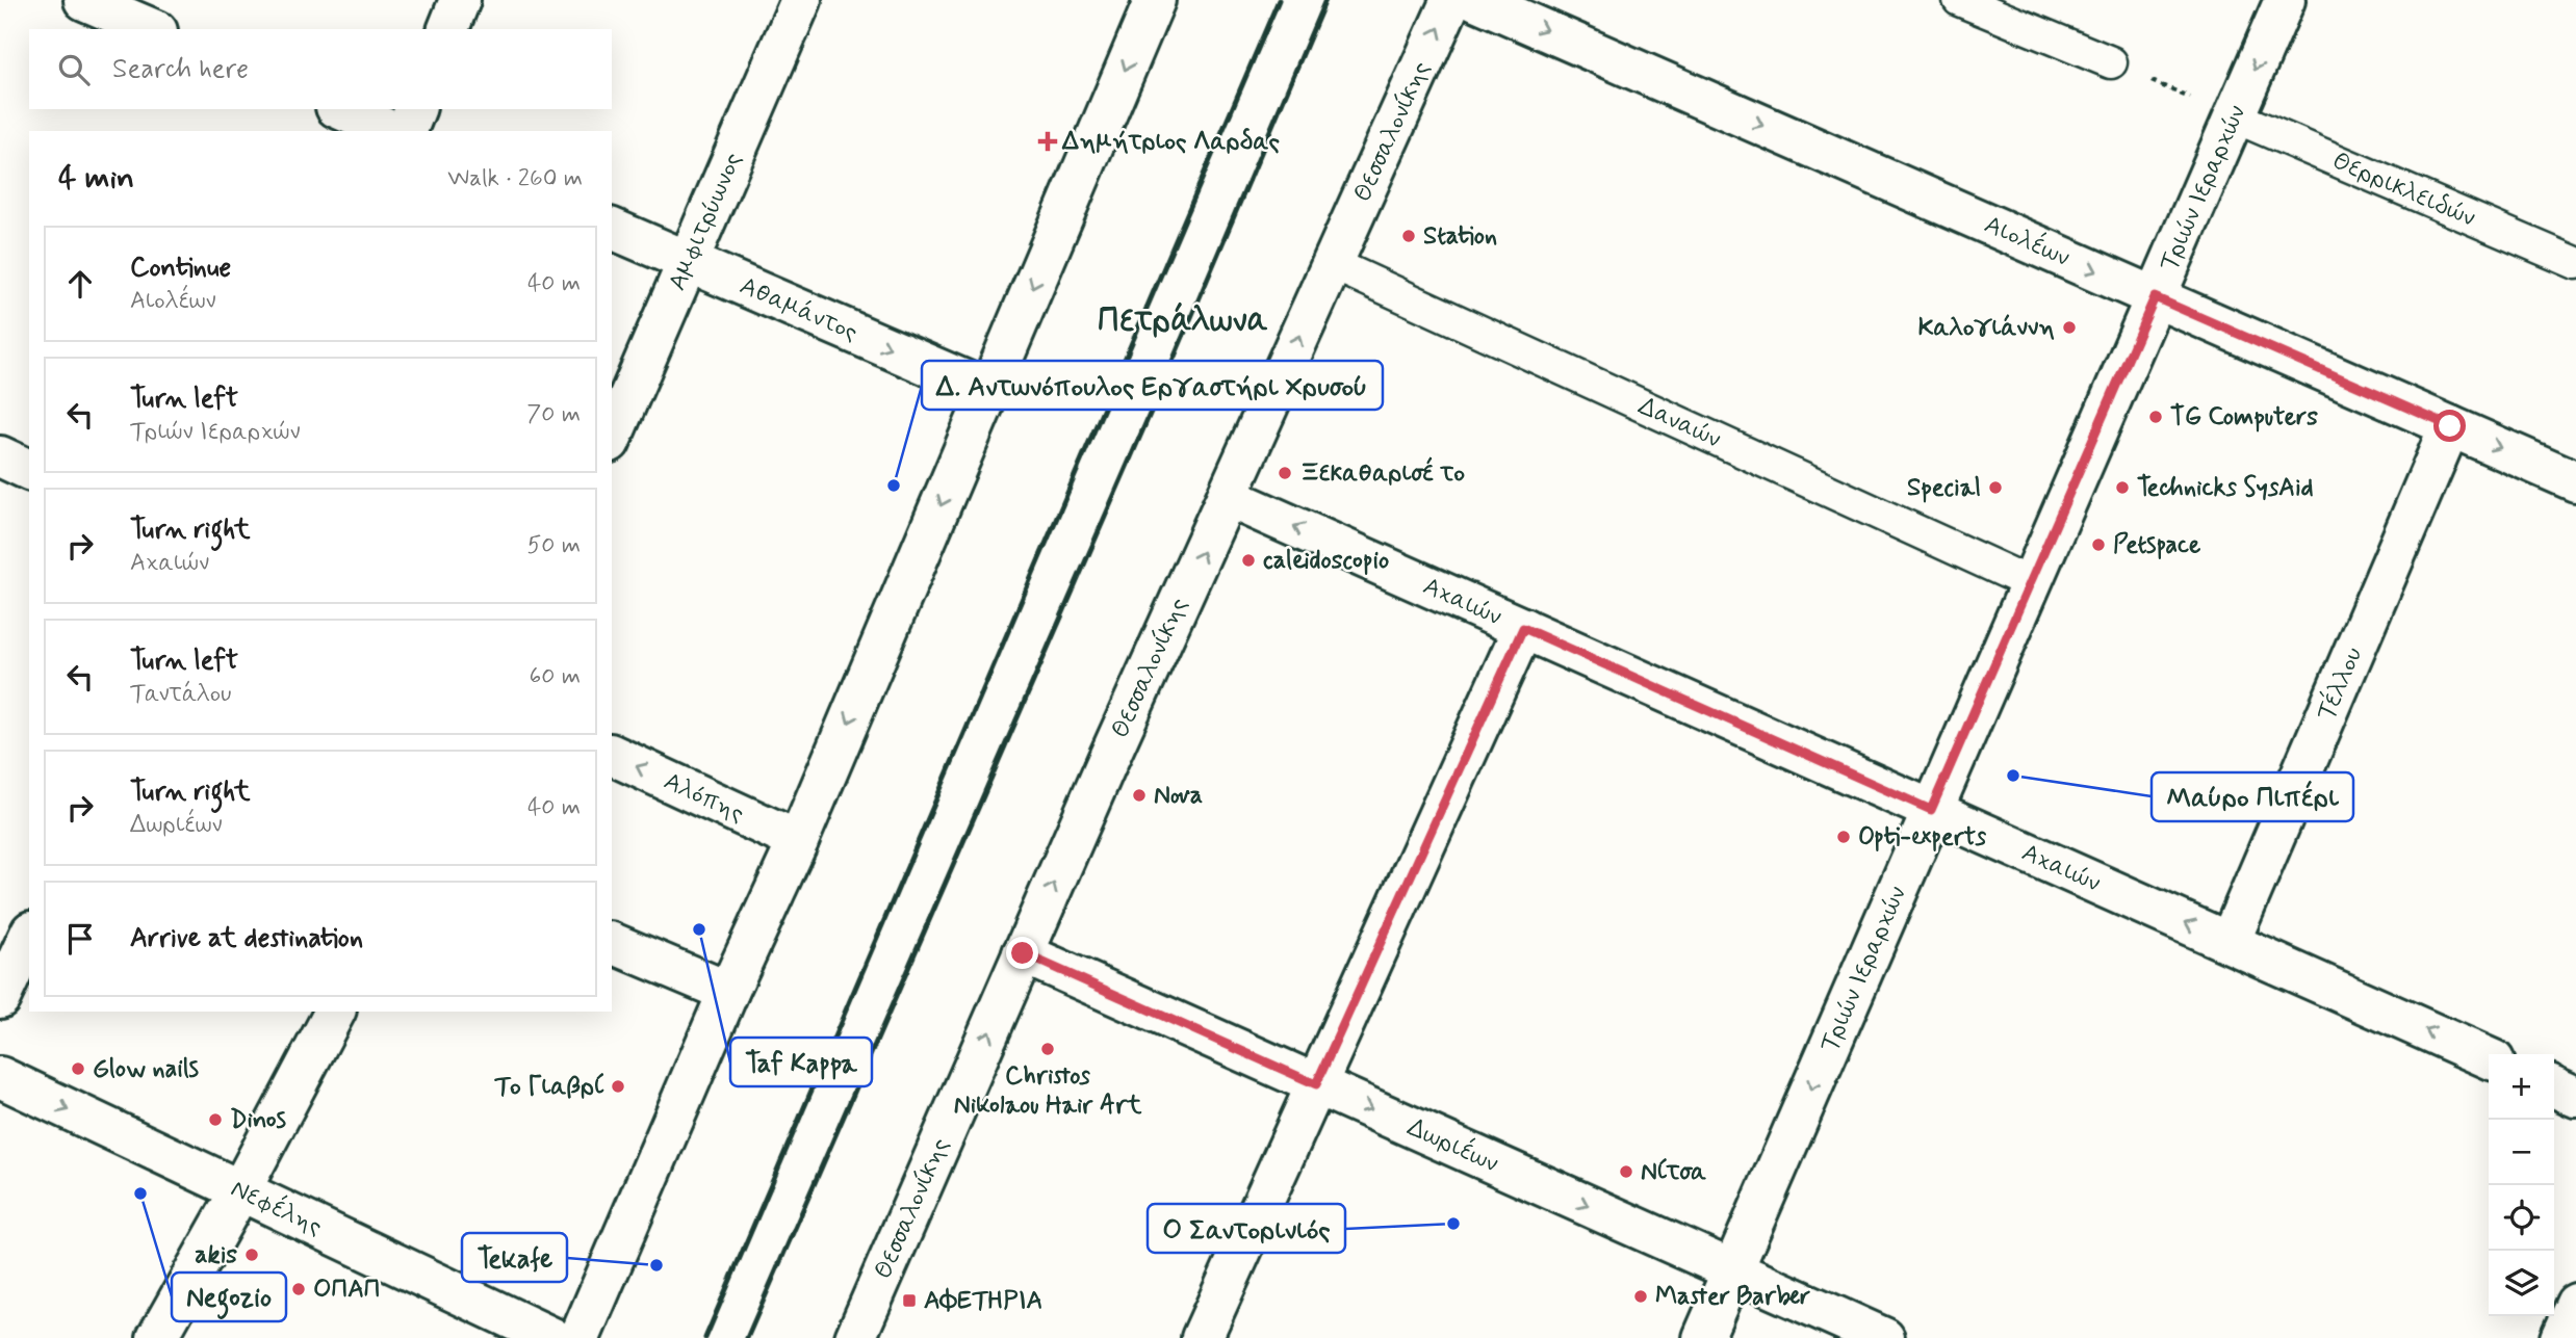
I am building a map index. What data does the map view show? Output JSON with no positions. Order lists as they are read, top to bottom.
{
  "streets": {
    "street": [
      "Θεσσαλονίκης",
      "Τριών Ιεραρχών",
      "Αμφιτρύωνος",
      "Αιολέων",
      "Αθαμάντος",
      "Αχαιών",
      "Τέλλου",
      "Αλόπης",
      "Δωριέων",
      "Νεφέλης"
    ],
    "lane": ["Θερρικλειδών", "Δαναών"]
  },
  "crossings": [
    ["Θεσσαλονίκης", "Δαναών"],
    ["Θεσσαλονίκης", "Αχαιών"],
    ["Θεσσαλονίκης", "Δωριέων"],
    ["Τριών Ιεραρχών", "Θερρικλειδών"],
    ["Τριών Ιεραρχών", "Αιολέων"],
    ["Τριών Ιεραρχών", "Δαναών"],
    ["Τριών Ιεραρχών", "Αχαιών"],
    ["Τριών Ιεραρχών", "Δωριέων"],
    ["Αμφιτρύωνος", "Αθαμάντος"],
    ["Αιολέων", "Τέλλου"],
    ["Αχαιών", "Τέλλου"]
  ],
  "one_way": [
    "Τριών Ιεραρχών",
    "Αιολέων",
    "Αθαμάντος",
    "Αχαιών",
    "Δωριέων",
    "Νεφέλης"
  ],
  "districts": ["Πετράλωνα"],
  "places": {
    "health": ["Δημήτριος Λαρδας"],
    "other": [
      "Station",
      "Καλογιάννη",
      "TG Computers",
      "Ξεκαθαρισέ το",
      "Δ. Αντωνόπουλος Εργαστήρι Χρυσού",
      "Special",
      "Technicks SysAid",
      "Petspace",
      "caleidoscopio",
      "Μαύρο Πιπέρι",
      "Nova",
      "Opti-experts",
      "Taf Kappa",
      "Christos Nikolaou Hair Art",
      "Glow nails",
      "Το Γιαβρί",
      "Dinos",
      "Νίτσα",
      "Negozio",
      "Ο Σαντορινιός",
      "akis",
      "Tekafe",
      "ΟΠΑΠ",
      "Master Barber"
    ],
    "transit": ["ΑΦΕΤΗΡΙΑ"]
  },
  "page": {
    "search": "Search here",
    "heading": ["4 min", "Walk · 260 m"],
    "list": [
      ["Continue", "Αιολέων", "40 m"],
      ["Turn left", "Τριών Ιεραρχών", "70 m"],
      ["Turn right", "Αχαιών", "50 m"],
      ["Turn left", "Ταντάλου", "60 m"],
      ["Turn right", "Δωριέων", "40 m"],
      "Arrive at destination"
    ],
    "map_buttons": ["+", "−"]
  }
}
